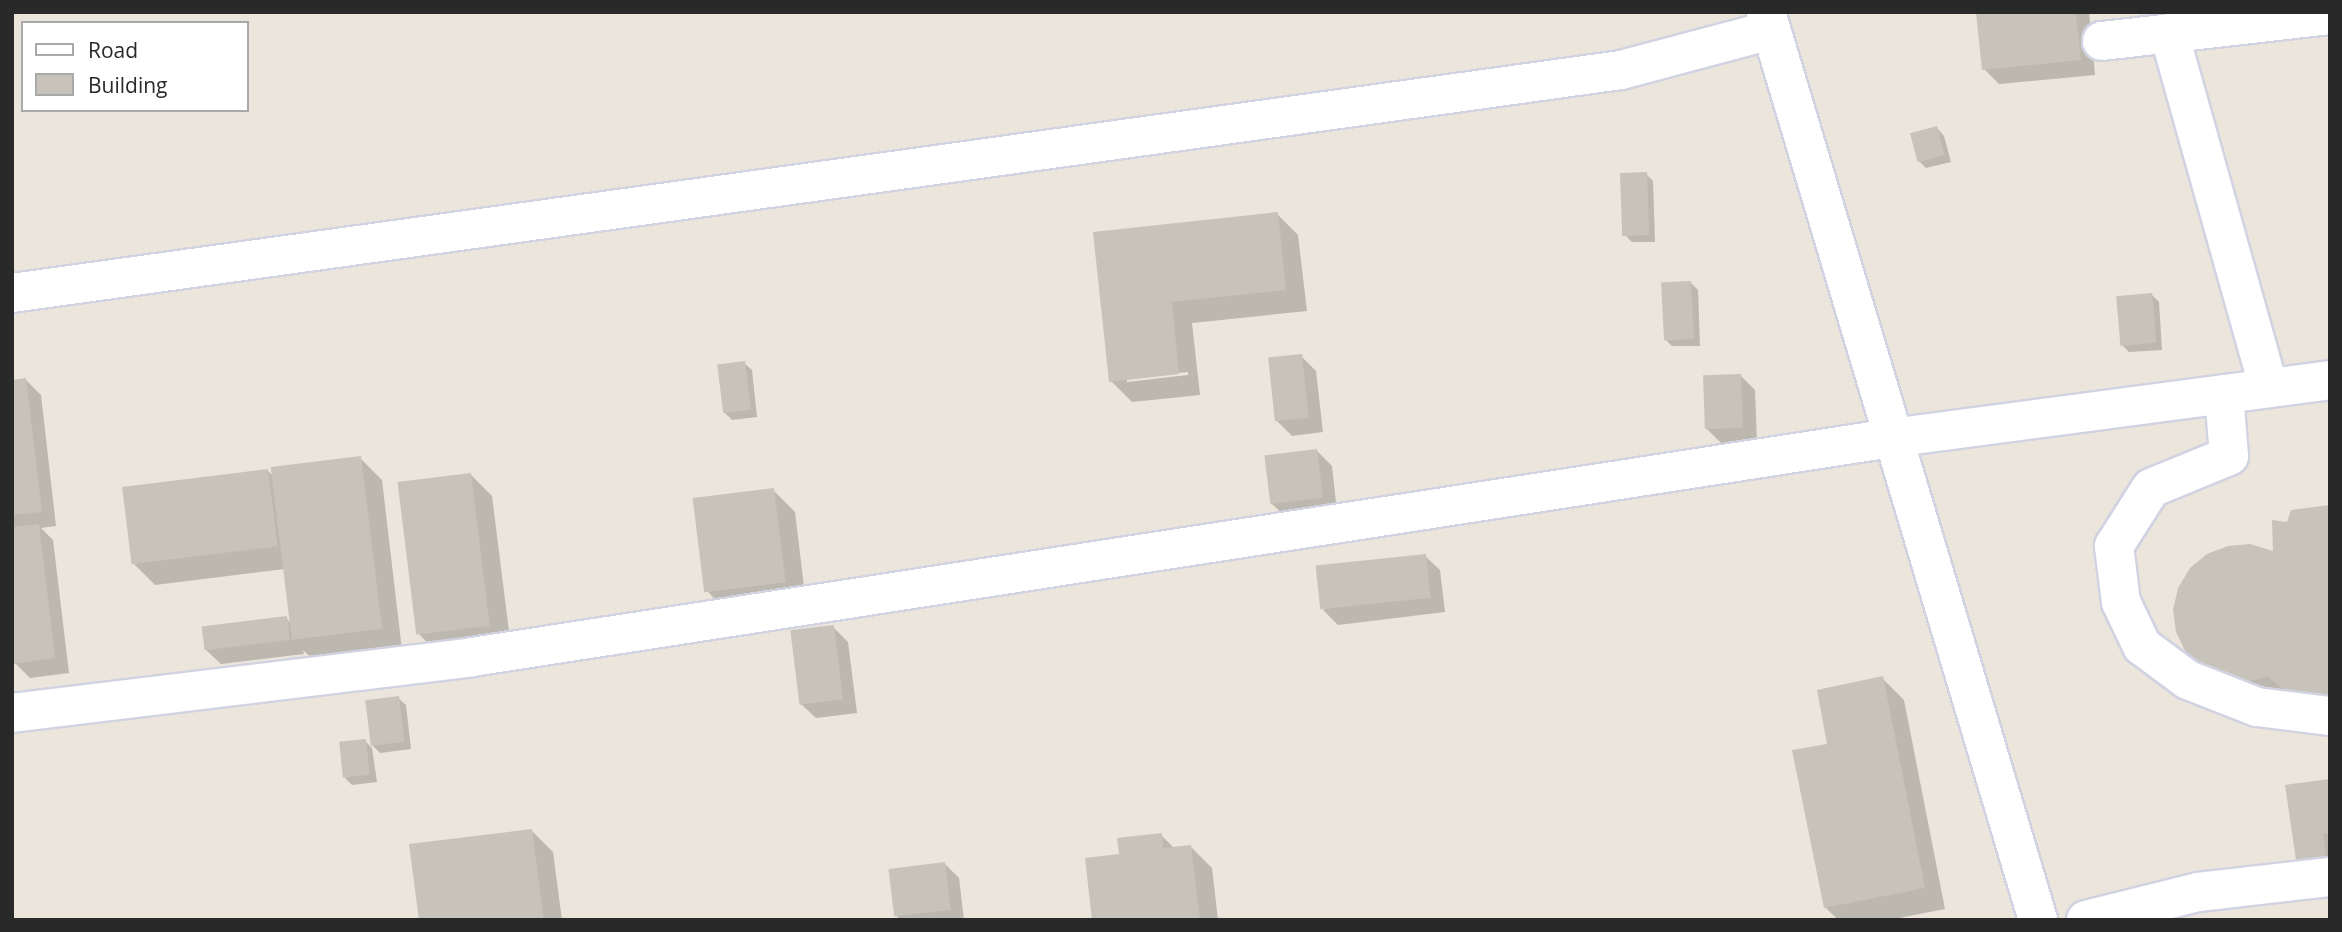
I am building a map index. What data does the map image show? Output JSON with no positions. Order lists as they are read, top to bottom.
{
  "legend": ["Road", "Building"]
}
